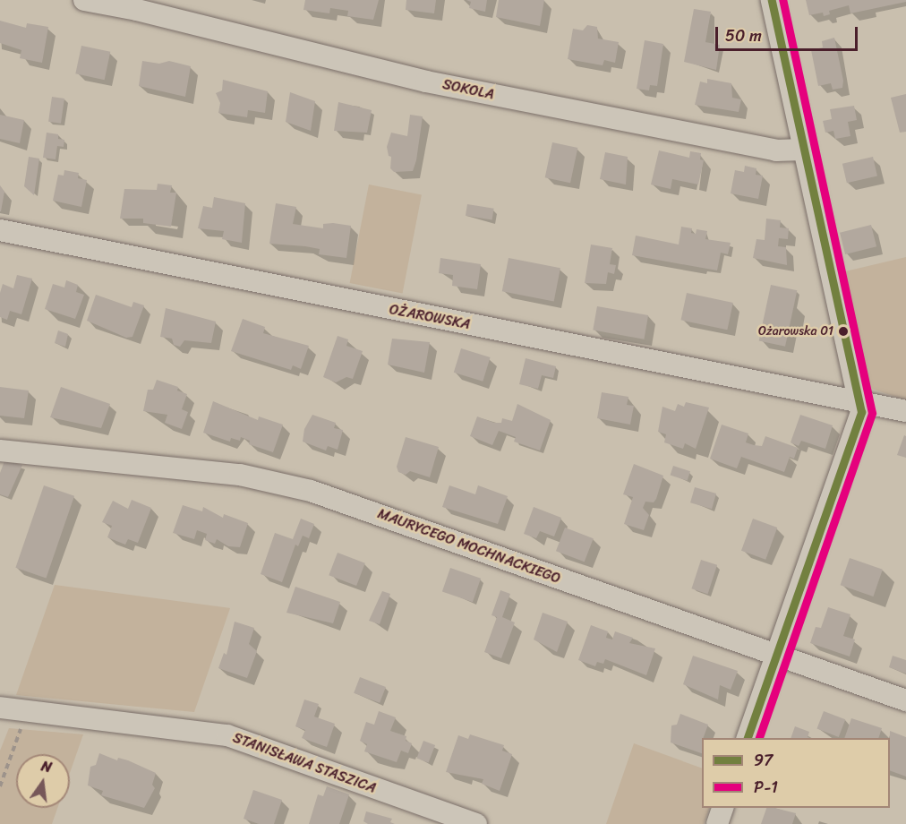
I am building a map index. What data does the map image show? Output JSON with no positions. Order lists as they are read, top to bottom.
{
  "streets": {
    "street": [
      "SOKOLA",
      "OŻAROWSKA",
      "MAURYCEGO MOCHNACKIEGO",
      "STANISŁAWA STASZICA"
    ]
  },
  "places": ["Ożarowska 01"],
  "lines": ["transit line 97", "transit line P-1"],
  "legend": ["97", "P-1"],
  "scale_bar": "50 m",
  "north": "top"
}
